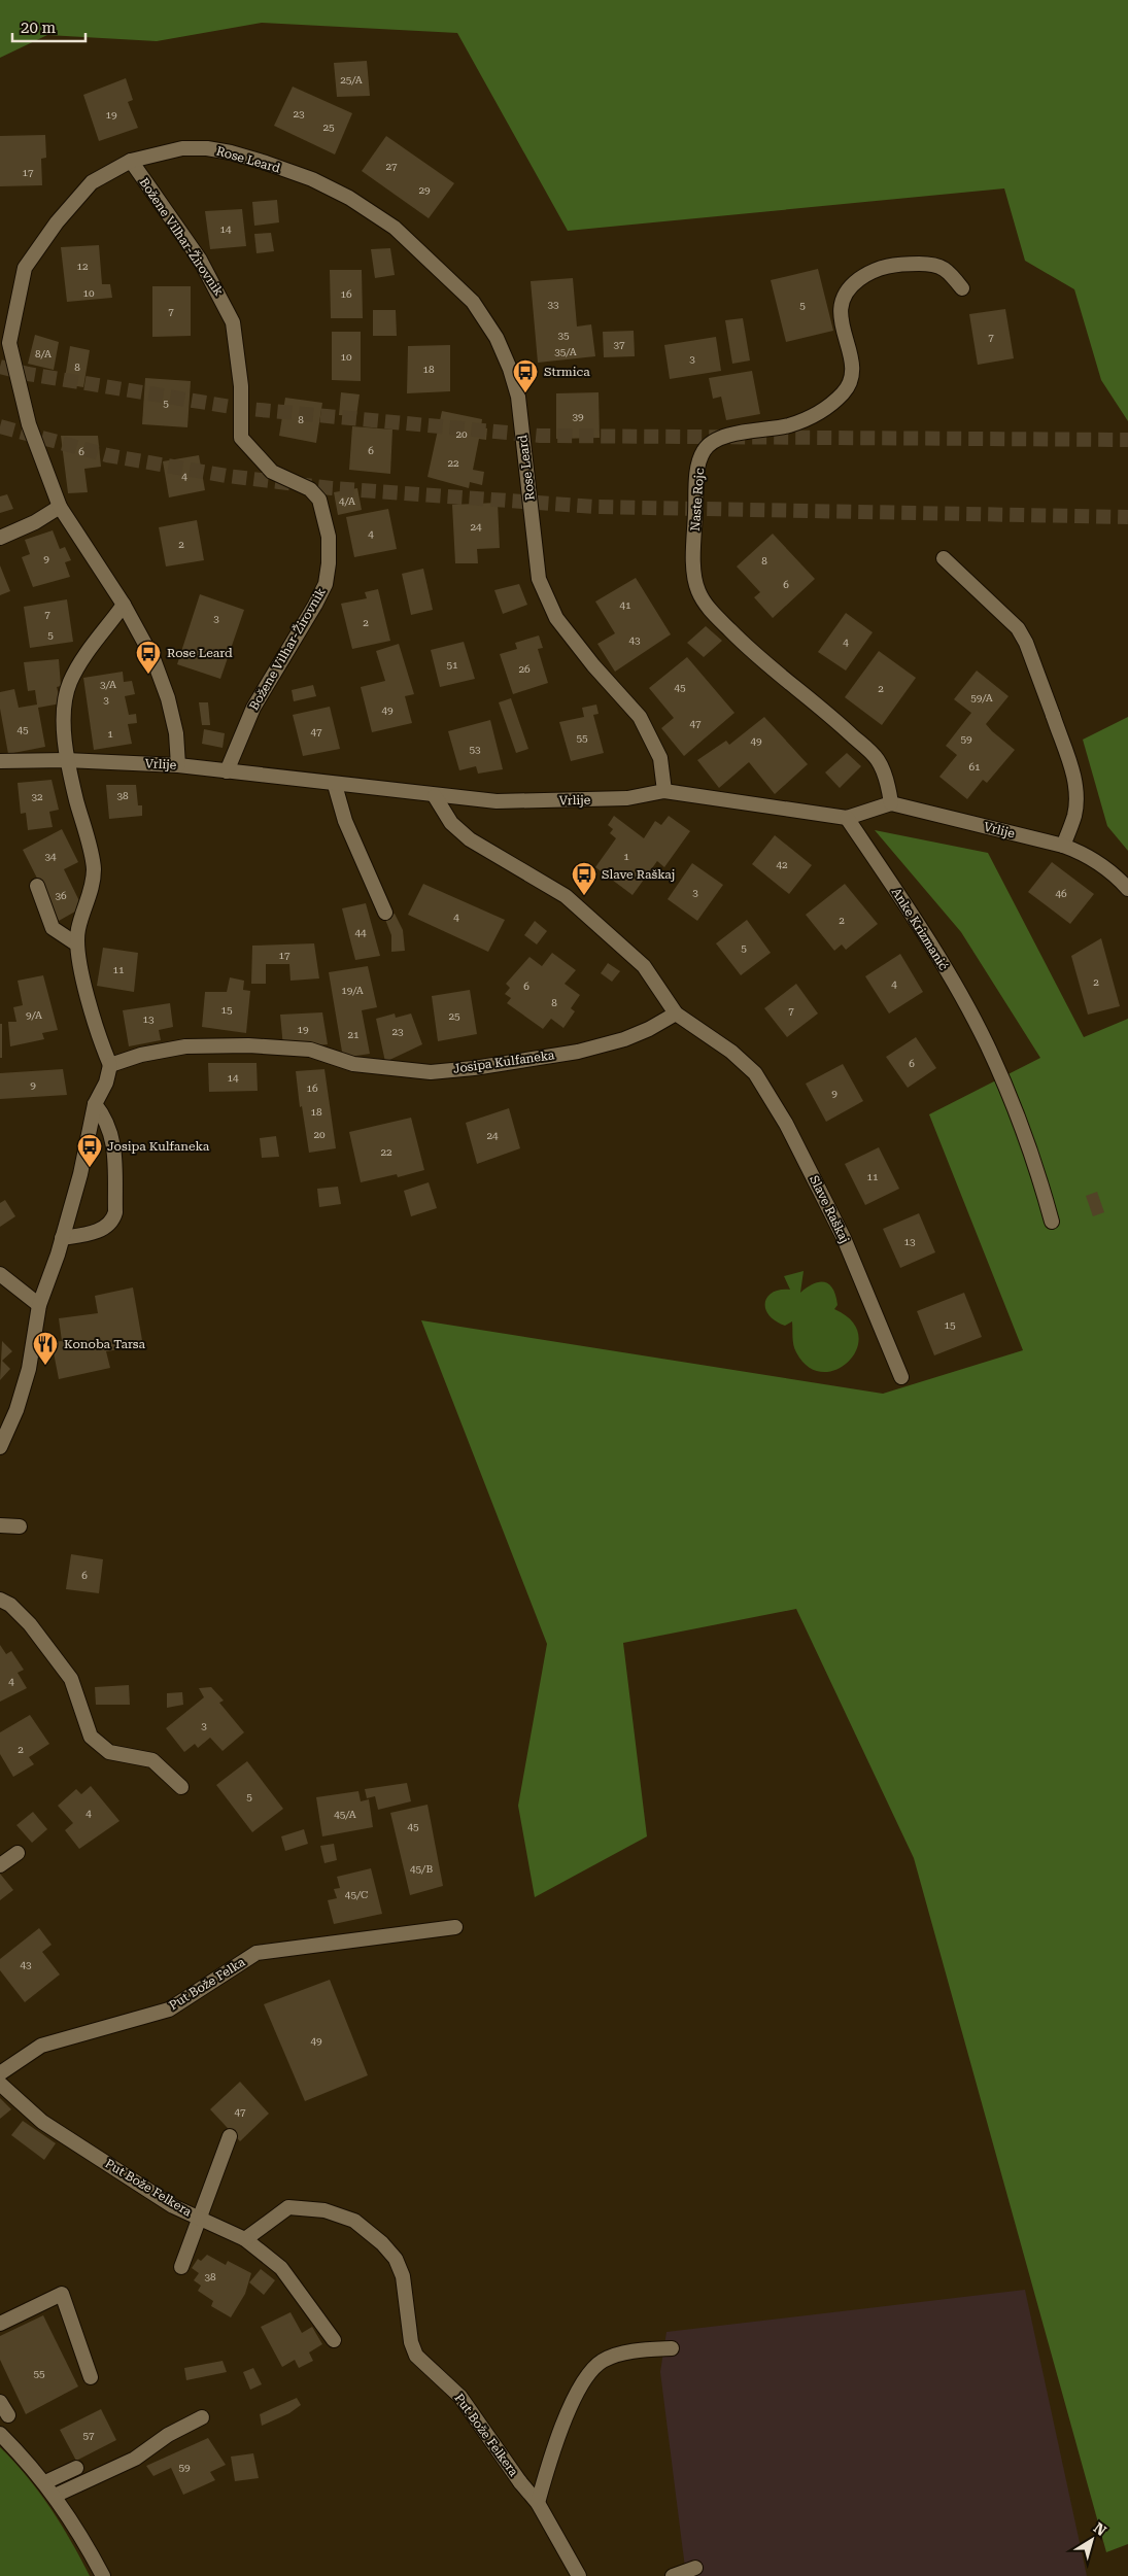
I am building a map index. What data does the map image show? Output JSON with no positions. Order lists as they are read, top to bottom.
{
  "streets": {
    "street": [
      "Rose Leard",
      "Božene Vilhar-Žirovnik",
      "Naste Rojc",
      "Vrlije",
      "Anke Krizmanić",
      "Josipa Kulfaneka",
      "Slave Raškaj",
      "Put Bože Felka",
      "Put Bože Felkera"
    ]
  },
  "crossings": [
    ["Rose Leard", "Božene Vilhar-Žirovnik"],
    ["Rose Leard", "Vrlije"],
    ["Božene Vilhar-Žirovnik", "Vrlije"],
    ["Naste Rojc", "Vrlije"],
    ["Vrlije", "Anke Krizmanić"],
    ["Vrlije", "Slave Raškaj"],
    ["Josipa Kulfaneka", "Slave Raškaj"]
  ],
  "places": {
    "bus stop": [
      "Strmica",
      "Rose Leard",
      "Slave Raškaj",
      "Josipa Kulfaneka"
    ],
    "restaurant": ["Konoba Tarsa"]
  },
  "house_numbers": [
    "25/A",
    "23",
    "19",
    "25",
    "27",
    "17",
    "29",
    "14",
    "12",
    "10",
    "16",
    "33",
    "5",
    "7",
    "35",
    "7",
    "37",
    "35/A",
    "8/A",
    "10",
    "3",
    "8",
    "18",
    "5",
    "39",
    "8",
    "20",
    "6",
    "6",
    "22",
    "4",
    "4/A",
    "24",
    "4",
    "2",
    "9",
    "8",
    "6",
    "41",
    "7",
    "3",
    "2",
    "5",
    "43",
    "4",
    "51",
    "26",
    "3/A",
    "45",
    "2",
    "59/A",
    "3",
    "49",
    "47",
    "45",
    "47",
    "1",
    "55",
    "59",
    "49",
    "53",
    "61",
    "38",
    "32",
    "34",
    "1",
    "42",
    "3",
    "46",
    "36",
    "4",
    "2",
    "44",
    "5",
    "17",
    "11",
    "2",
    "4",
    "6",
    "19/A",
    "8",
    "15",
    "7",
    "9/A",
    "25",
    "13",
    "19",
    "23",
    "21",
    "6",
    "14",
    "9",
    "16",
    "9",
    "18",
    "20",
    "24",
    "22",
    "11",
    "13",
    "15",
    "6",
    "4",
    "3",
    "2",
    "5",
    "4",
    "45/A",
    "45",
    "45/B",
    "45/C",
    "43",
    "49",
    "47",
    "38",
    "55",
    "57",
    "59"
  ],
  "scale_bar": "20 m",
  "north": "top right"
}
